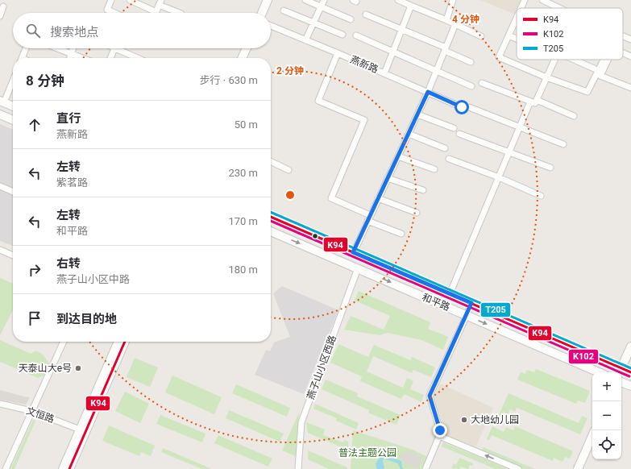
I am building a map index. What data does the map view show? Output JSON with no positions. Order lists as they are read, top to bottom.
{
  "streets": {
    "main road": ["和平路"],
    "street": ["燕新路", "燕子山小区西路", "文恒路"]
  },
  "crossings": [
    ["和平路", "燕子山小区西路"]
  ],
  "parks": ["普法主题公园"],
  "places": ["天泰山大e号", "大地幼儿园"],
  "lines": ["transit line T205", "transit line K94", "transit line K102"],
  "legend": ["K94", "K102", "T205"],
  "page": {
    "search": "搜索地点",
    "heading": ["8 分钟", "步行 · 630 m"],
    "list": [
      ["直行", "燕新路", "50 m"],
      ["左转", "紫茗路", "230 m"],
      ["左转", "和平路", "170 m"],
      ["右转", "燕子山小区中路", "180 m"],
      "到达目的地"
    ],
    "map_buttons": ["+", "−"]
  },
  "rings": ["4 分钟", "2 分钟"]
}
